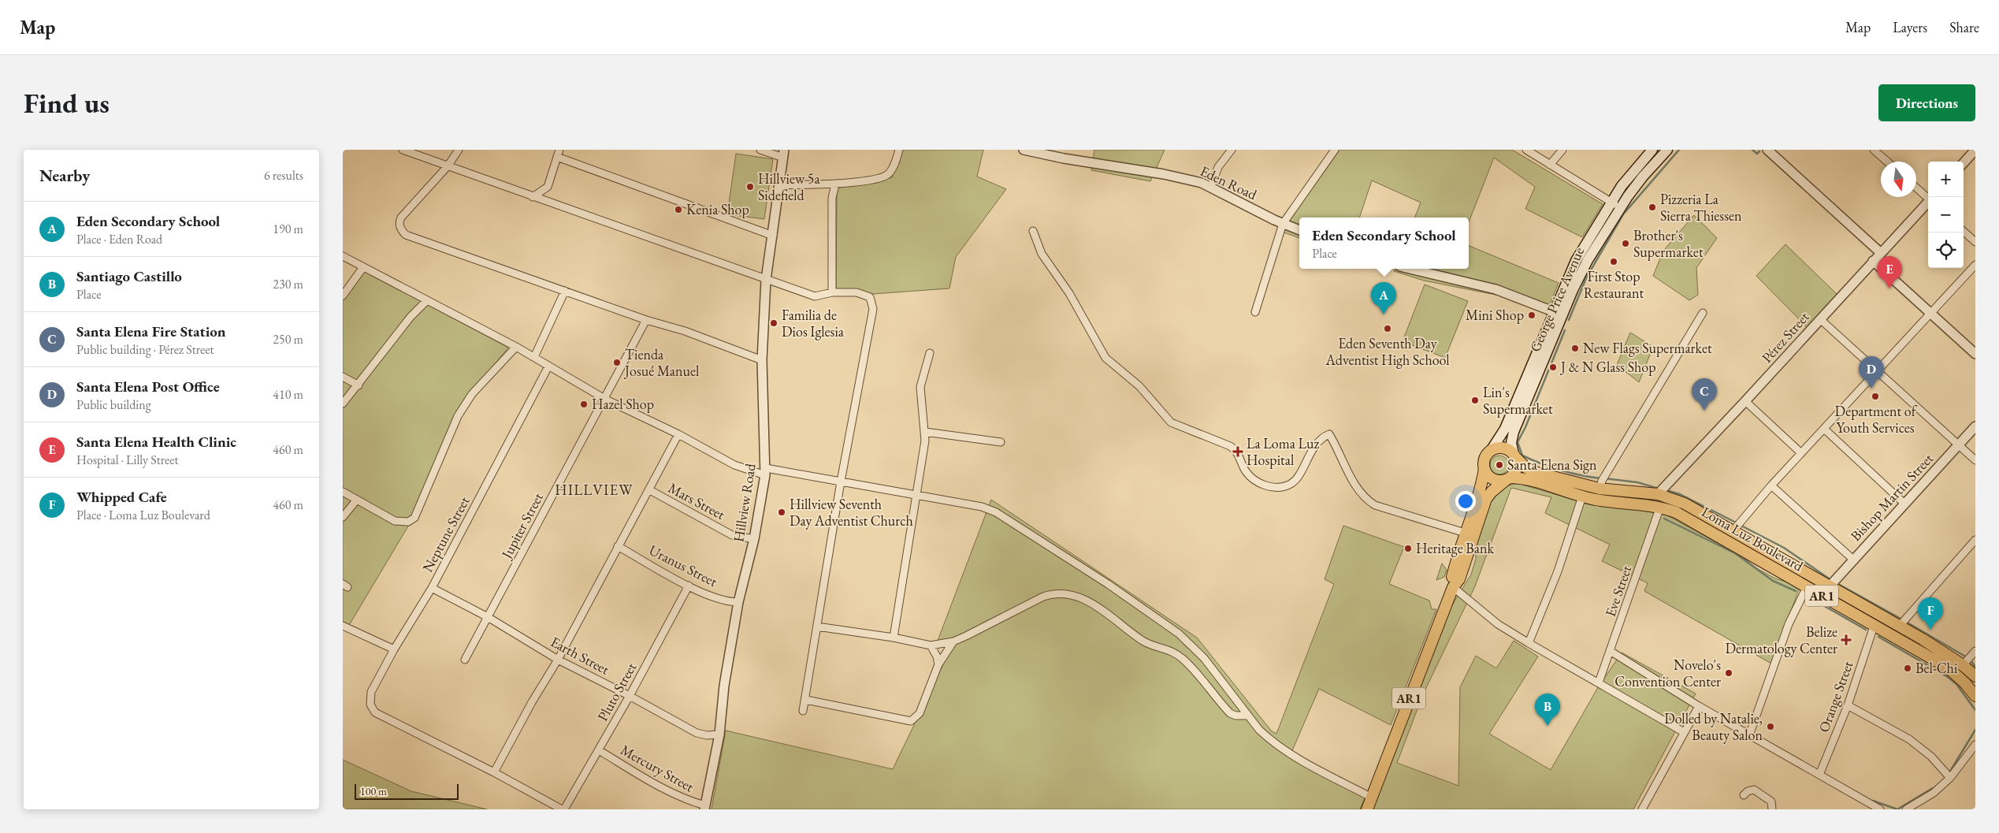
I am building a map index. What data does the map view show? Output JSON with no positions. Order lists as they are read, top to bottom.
{
  "streets": {
    "highway": ["Loma Luz Boulevard", "AR1"],
    "main road": ["George Price Avenue"],
    "street": [
      "Eden Road",
      "Pérez Street",
      "Bishop Martin Street",
      "Mars Street",
      "Hillview Road",
      "Jupiter Street",
      "Neptune Street",
      "Uranus Street",
      "Eve Street",
      "Earth Street",
      "Pluto Street",
      "Orange Street",
      "Mercury Street"
    ]
  },
  "crossings": [
    ["George Price Avenue", "Loma Luz Boulevard"],
    ["George Price Avenue", "AR1"],
    ["Pérez Street", "Loma Luz Boulevard"],
    ["Bishop Martin Street", "Loma Luz Boulevard"],
    ["Mars Street", "Hillview Road"],
    ["Hillview Road", "Uranus Street"],
    ["Hillview Road", "Earth Street"],
    ["Hillview Road", "Mercury Street"],
    ["Jupiter Street", "Earth Street"],
    ["Neptune Street", "Earth Street"],
    ["Loma Luz Boulevard", "Eve Street"],
    ["Loma Luz Boulevard", "AR1"],
    ["Loma Luz Boulevard", "Orange Street"],
    ["Uranus Street", "Pluto Street"],
    ["Earth Street", "Pluto Street"],
    ["Pluto Street", "Mercury Street"]
  ],
  "districts": ["HILLVIEW"],
  "places": {
    "other": [
      "Hillview 5a Sidefield",
      "Pizzeria La Sierra Thiessen",
      "Kenia Shop",
      "Brother's Supermarket",
      "First Stop Restaurant",
      "Mini Shop",
      "Familia de Dios Iglesia",
      "Eden Seventh Day Adventist High School",
      "New Flags Supermarket",
      "Tienda Josué Manuel",
      "J & N Glass Shop",
      "Department of Youth Services",
      "Lin's Supermarket",
      "Hazel Shop",
      "Santa Elena Sign",
      "Hillview Seventh Day Adventist Church",
      "Heritage Bank",
      "Bel-Chi",
      "Novelo's Convention Center",
      "Dolled by Natalie, Beauty Salon"
    ],
    "health": ["La Loma Luz Hospital", "Belize Dermatology Center"]
  },
  "scale_bar": "100 m",
  "north": "bottom",
  "page": {
    "header": "Map",
    "nav": ["Map", "Layers", "Share"],
    "buttons": "Directions",
    "title": "Find us",
    "heading": ["Nearby", "6 results"],
    "map_buttons": ["+", "−"],
    "list": [
      {
        "mark": "A",
        "name": "Eden Secondary School",
        "note": "Place · Eden Road",
        "value": "190 m"
      },
      {
        "mark": "B",
        "name": "Santiago Castillo",
        "note": "Place",
        "value": "230 m"
      },
      {
        "mark": "C",
        "name": "Santa Elena Fire Station",
        "note": "Public building · Pérez Street",
        "value": "250 m"
      },
      {
        "mark": "D",
        "name": "Santa Elena Post Office",
        "note": "Public building",
        "value": "410 m"
      },
      {
        "mark": "E",
        "name": "Santa Elena Health Clinic",
        "note": "Hospital · Lilly Street",
        "value": "460 m"
      },
      {
        "mark": "F",
        "name": "Whipped Cafe",
        "note": "Place · Loma Luz Boulevard",
        "value": "460 m"
      }
    ],
    "popup": ["Eden Secondary School", "Place"],
    "pins": [
      "E",
      "A",
      "D",
      "C",
      "F",
      "B"
    ],
    "scale": "100 m"
  }
}
